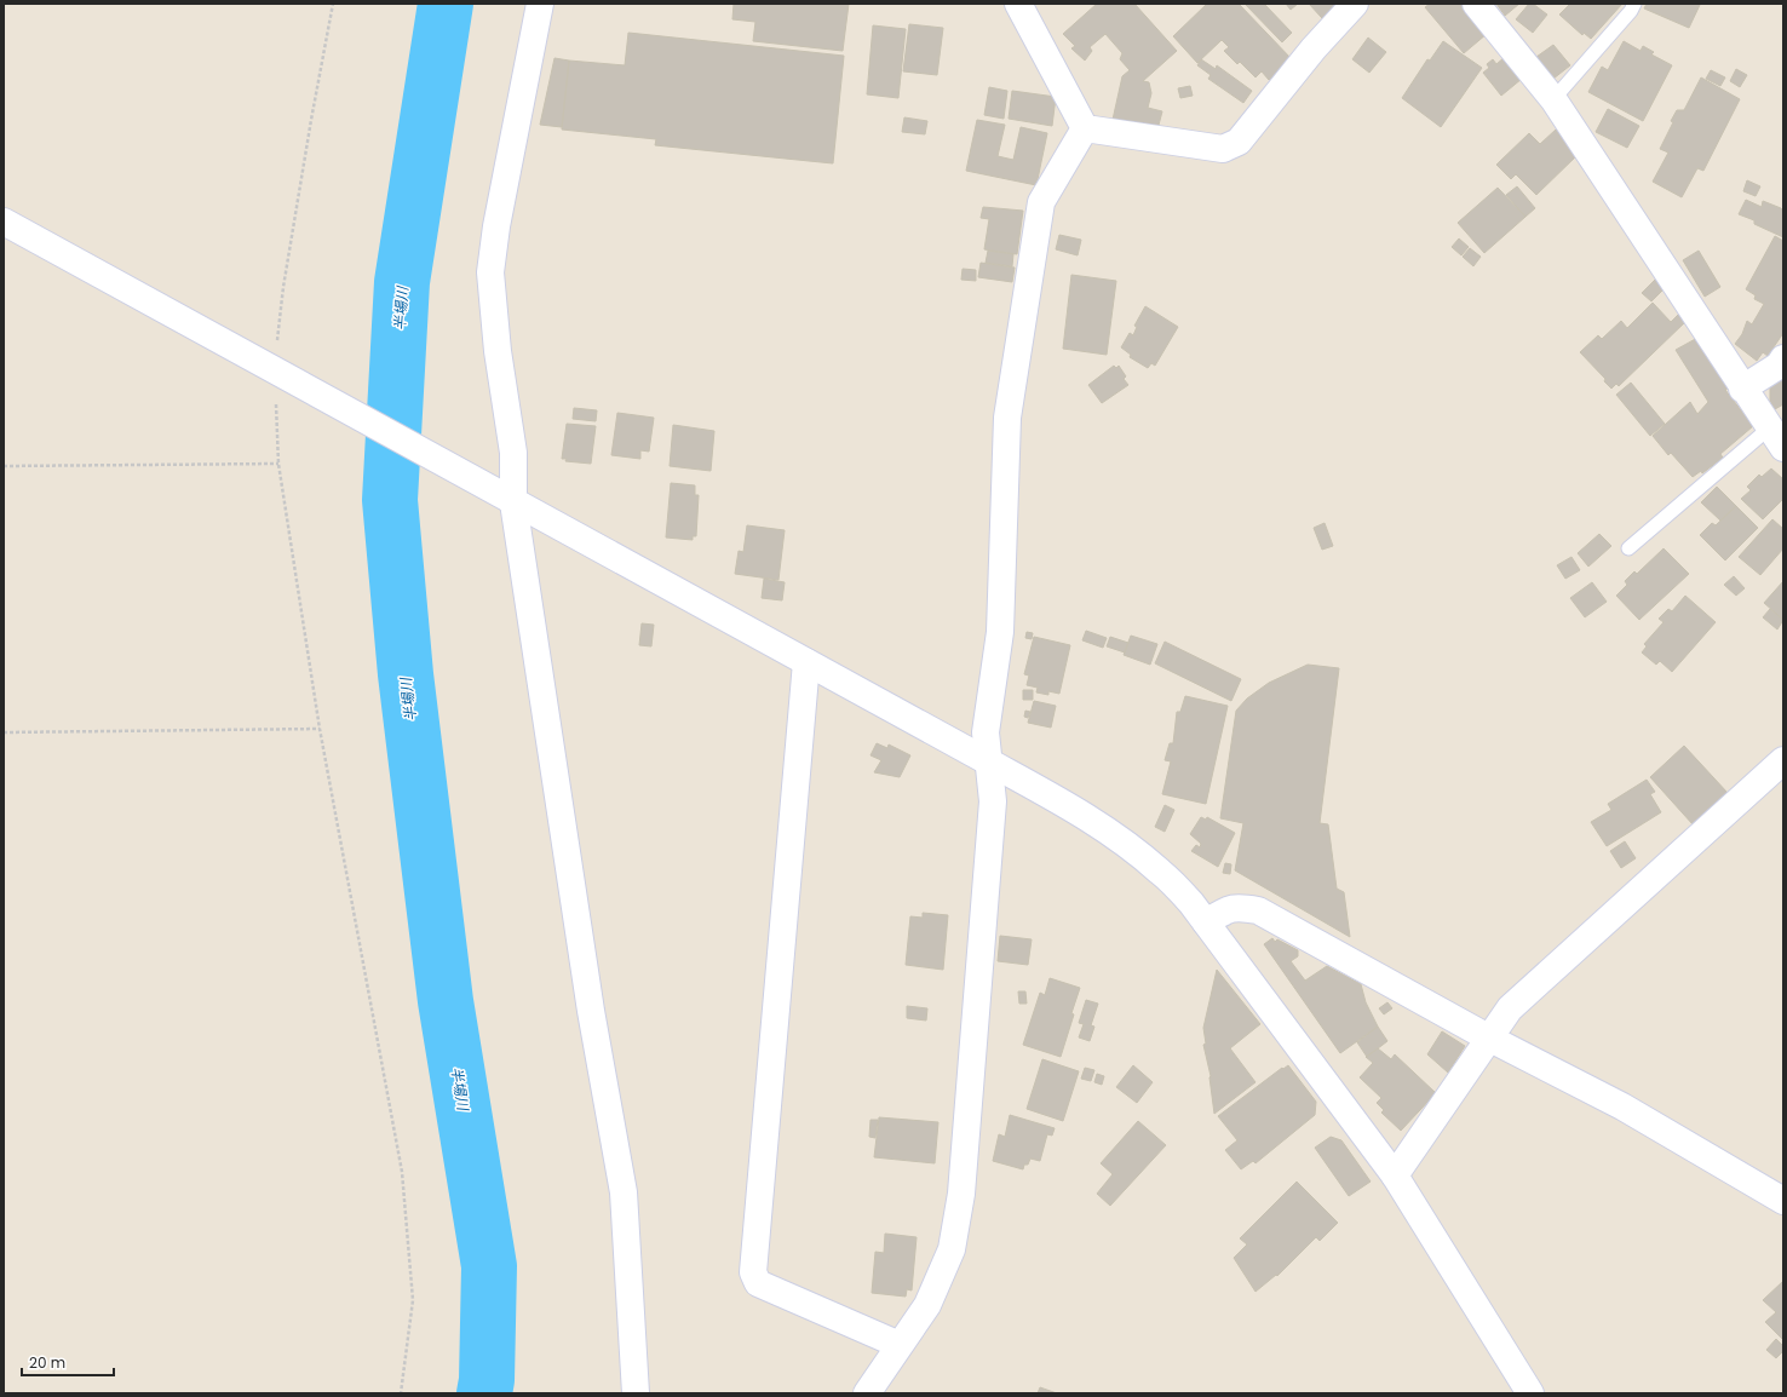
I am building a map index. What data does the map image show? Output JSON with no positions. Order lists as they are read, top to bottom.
{
  "water": ["半場川"],
  "scale_bar": "20 m"
}
